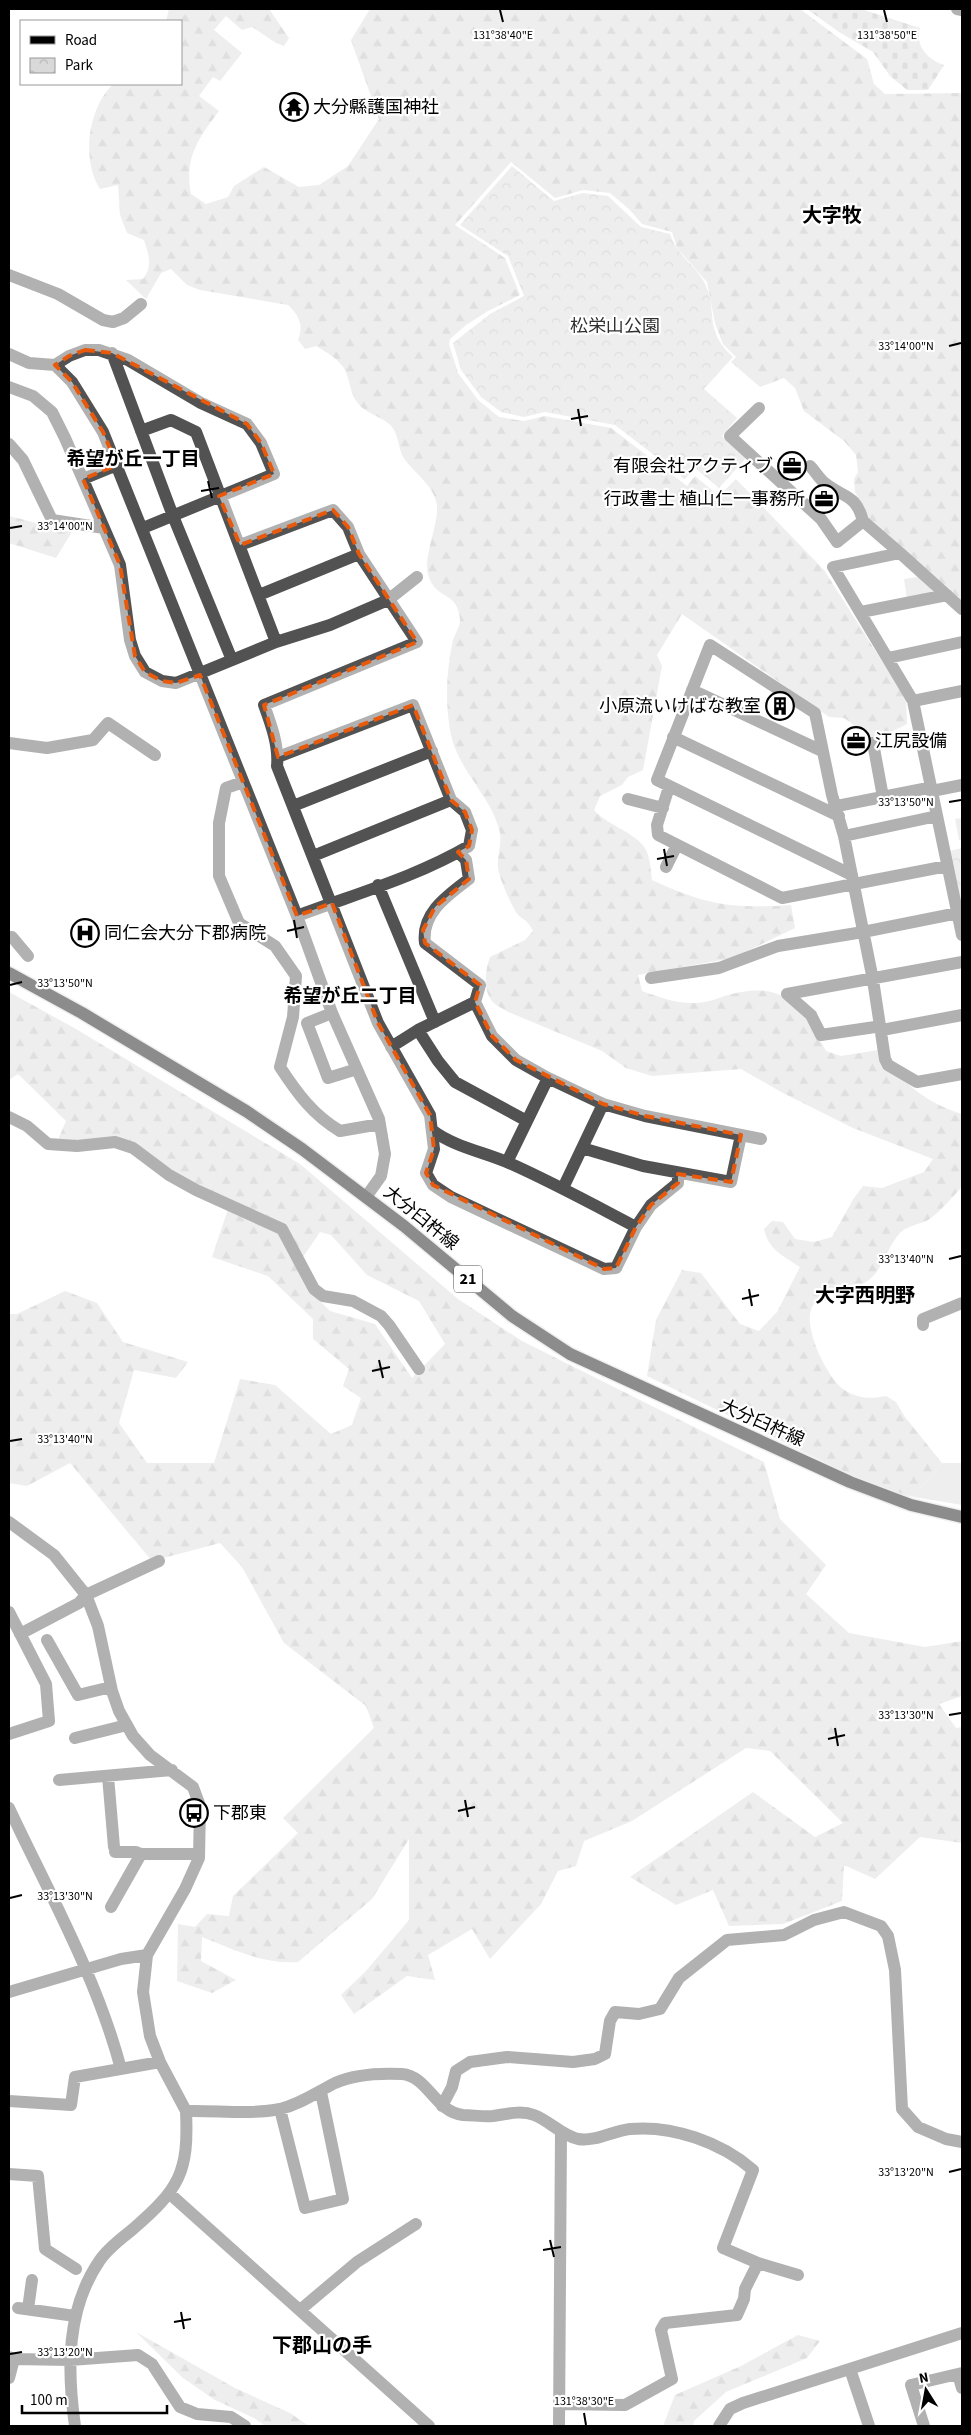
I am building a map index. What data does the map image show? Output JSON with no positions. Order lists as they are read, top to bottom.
{
  "streets": {
    "main road": ["大分臼杵線", "21"]
  },
  "districts": [
    "大字牧",
    "希望が丘一丁目",
    "希望が丘二丁目",
    "大字西明野",
    "下郡山の手"
  ],
  "parks": ["松栄山公園"],
  "places": {
    "temple": ["大分縣護国神社"],
    "office": ["有限会社アクティブ", "行政書士 植山仁一事務所", "江尻設備"],
    "building": ["小原流いけばな教室"],
    "hospital": ["同仁会大分下郡病院"],
    "bus stop": ["下郡東"]
  },
  "legend": ["Road", "Park"],
  "scale_bar": "100 m",
  "north": "top",
  "coordinates": [
    "131°38'40\"E",
    "131°38'50\"E",
    "33°14'00\"N",
    "33°13'50\"N",
    "33°13'40\"N",
    "33°13'30\"N",
    "33°13'20\"N",
    "131°38'30\"E"
  ]
}
